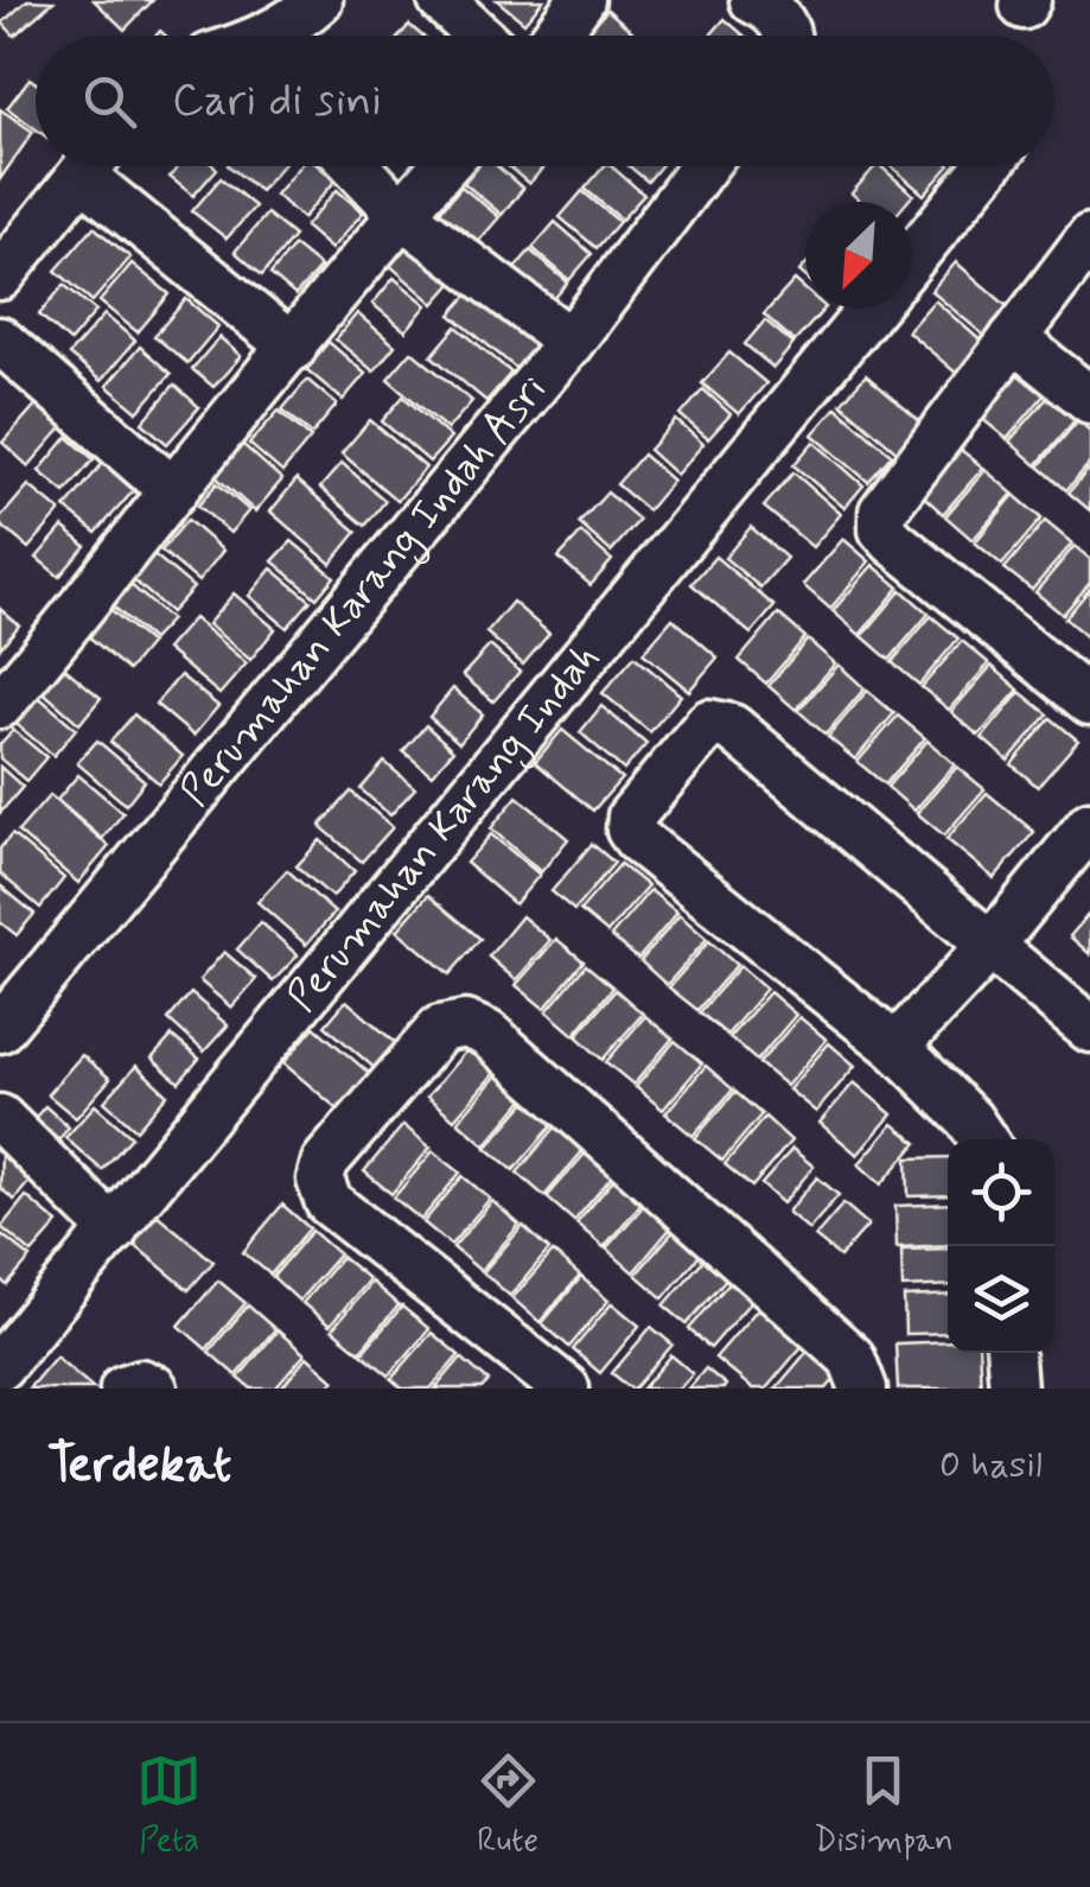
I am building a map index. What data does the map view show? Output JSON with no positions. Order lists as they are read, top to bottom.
{
  "streets": {
    "street": ["Perumahan Karang Indah Asri", "Perumahan Karang Indah"]
  },
  "north": "bottom left",
  "page": {
    "search": "Cari di sini",
    "heading": ["Terdekat", "0 hasil"],
    "nav": ["Peta", "Rute", "Disimpan"]
  }
}
